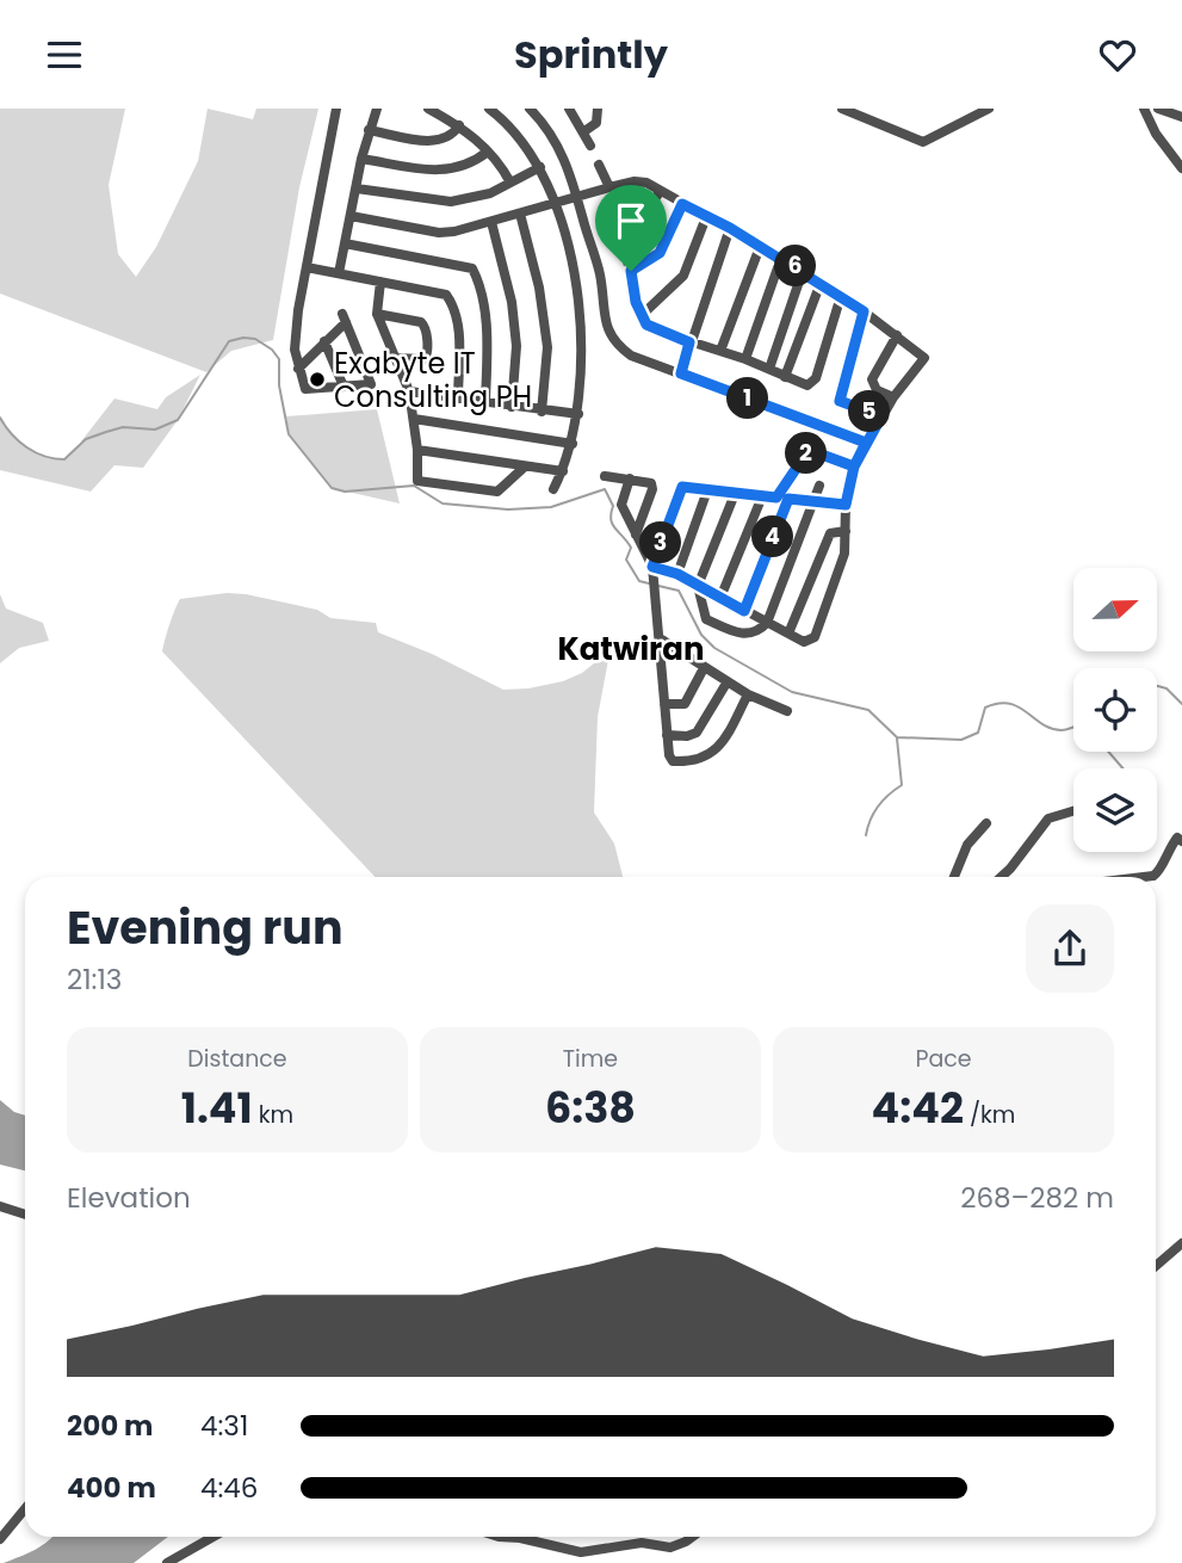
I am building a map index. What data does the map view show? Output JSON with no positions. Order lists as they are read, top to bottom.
{
  "districts": ["Katwiran"],
  "places": ["Exabyte IT Consulting PH"],
  "north": "right",
  "page": {
    "header": "Sprintly",
    "pins": [
      "6",
      "1",
      "5",
      "2",
      "4",
      "3"
    ],
    "heading": ["Evening run", "21:13"],
    "stats": [
      ["Distance", "1.41 km"],
      ["Time", "6:38"],
      ["Pace", "4:42 /km"]
    ],
    "chart": ["Elevation", "268–282 m"],
    "list": [
      {
        "name": "200 m",
        "note": "4:31"
      },
      {
        "name": "400 m",
        "note": "4:46"
      }
    ]
  }
}
